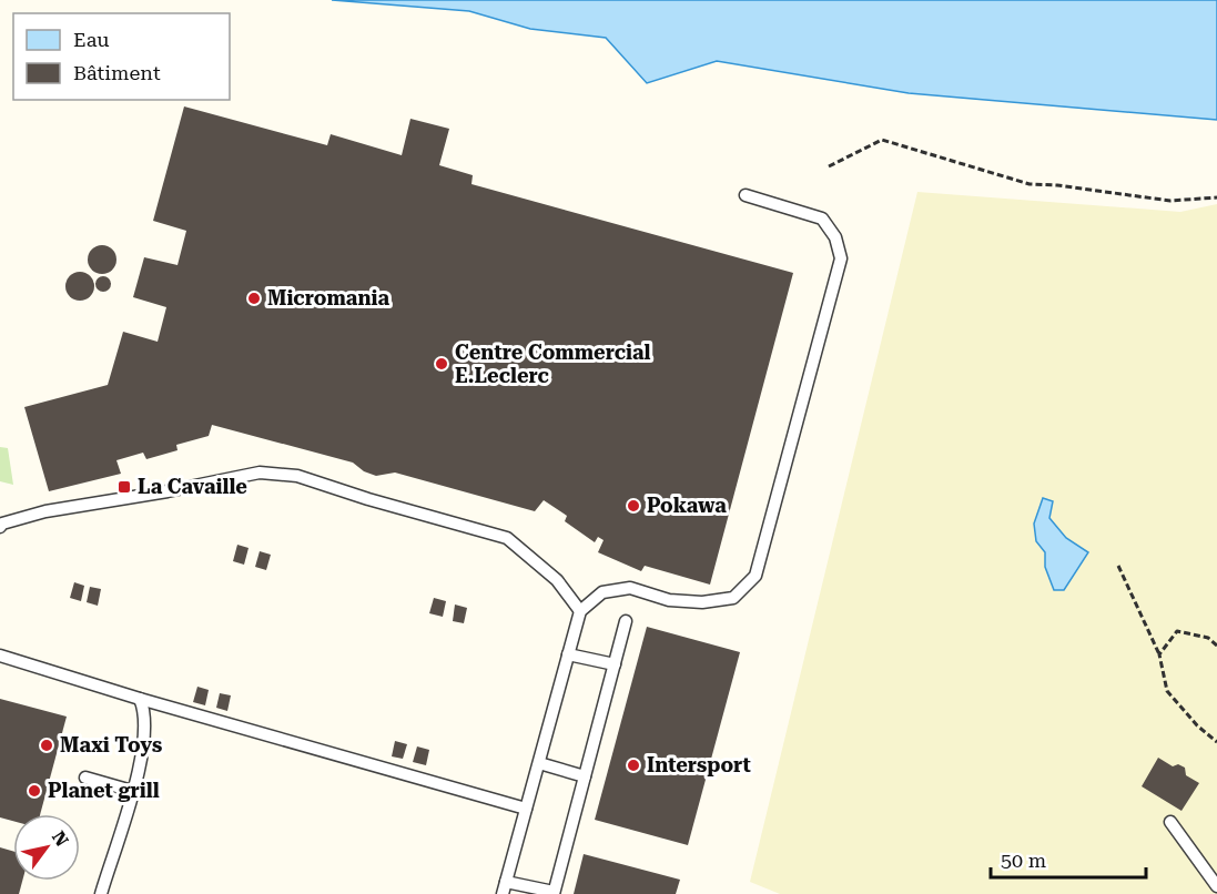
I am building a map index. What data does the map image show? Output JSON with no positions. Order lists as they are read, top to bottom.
{
  "places": {
    "other": [
      "Micromania",
      "Centre Commercial E.Leclerc",
      "Pokawa",
      "Maxi Toys",
      "Intersport",
      "Planet grill"
    ],
    "transit": ["La Cavaille"]
  },
  "legend": ["Eau", "Bâtiment"],
  "scale_bar": "50 m",
  "north": "top right"
}
